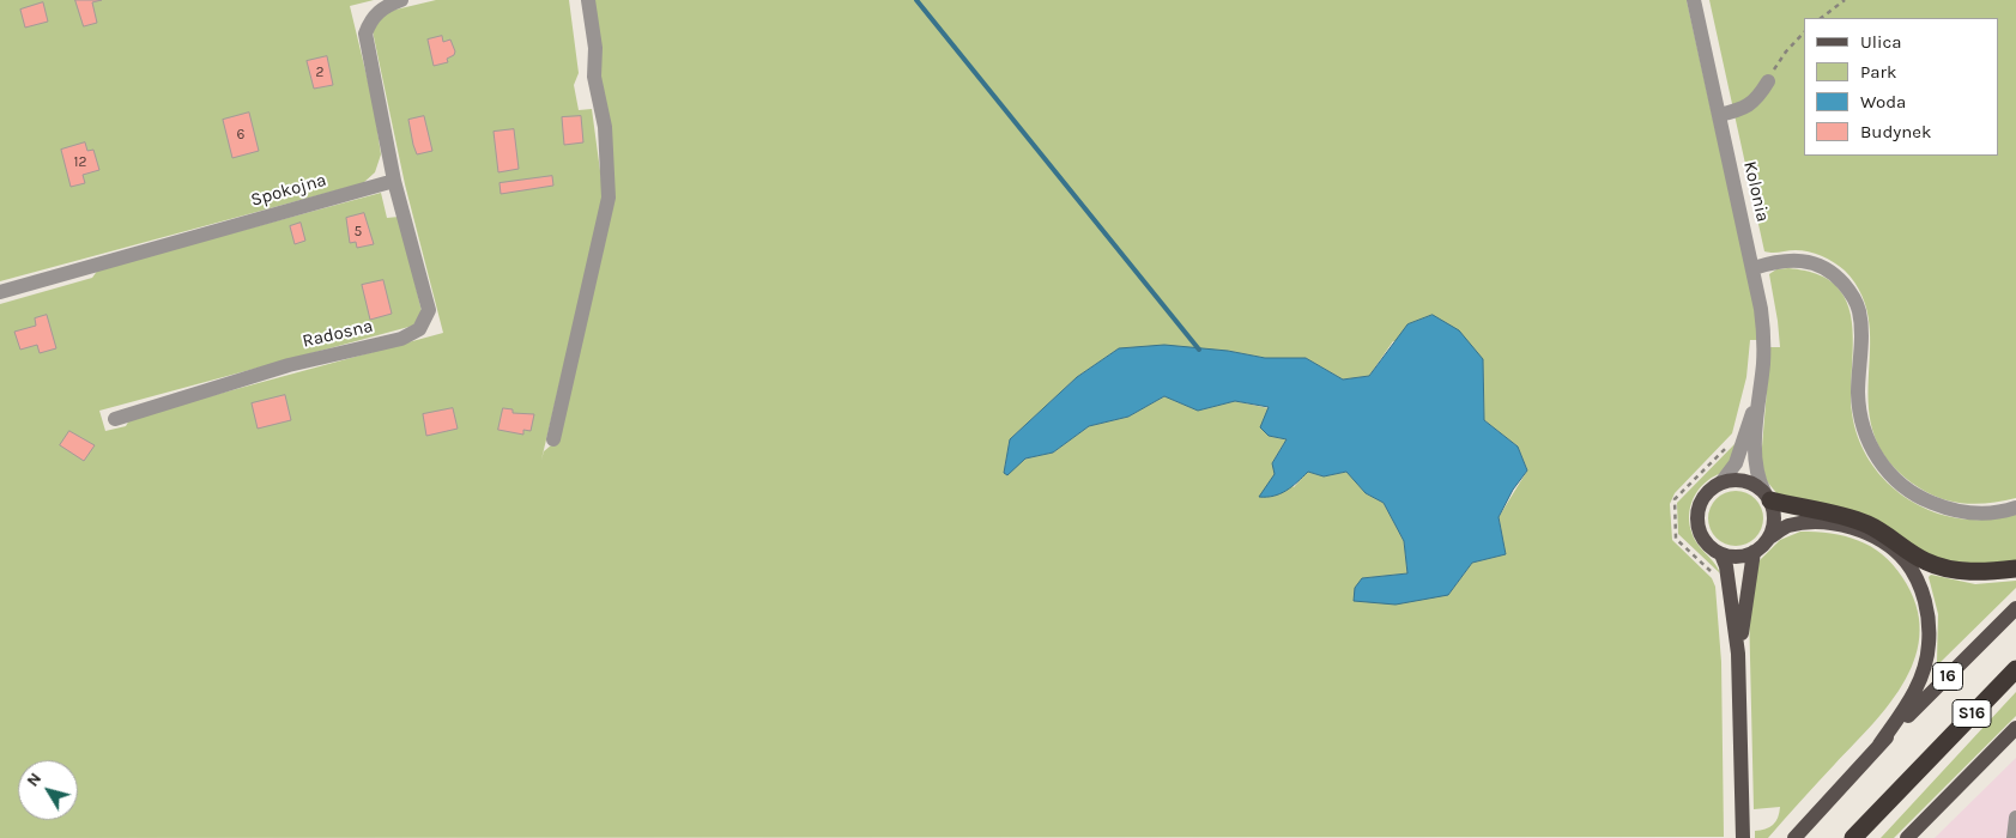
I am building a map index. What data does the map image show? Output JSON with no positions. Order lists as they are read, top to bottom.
{
  "streets": {
    "highway": ["S16"],
    "main road": ["16"],
    "street": ["Spokojna", "Kolonia", "Radosna"]
  },
  "crossings": [
    ["Spokojna", "Radosna"]
  ],
  "house_numbers": [
    "2",
    "6",
    "12",
    "5"
  ],
  "legend": [
    "Ulica",
    "Park",
    "Woda",
    "Budynek"
  ],
  "north": "top left"
}
